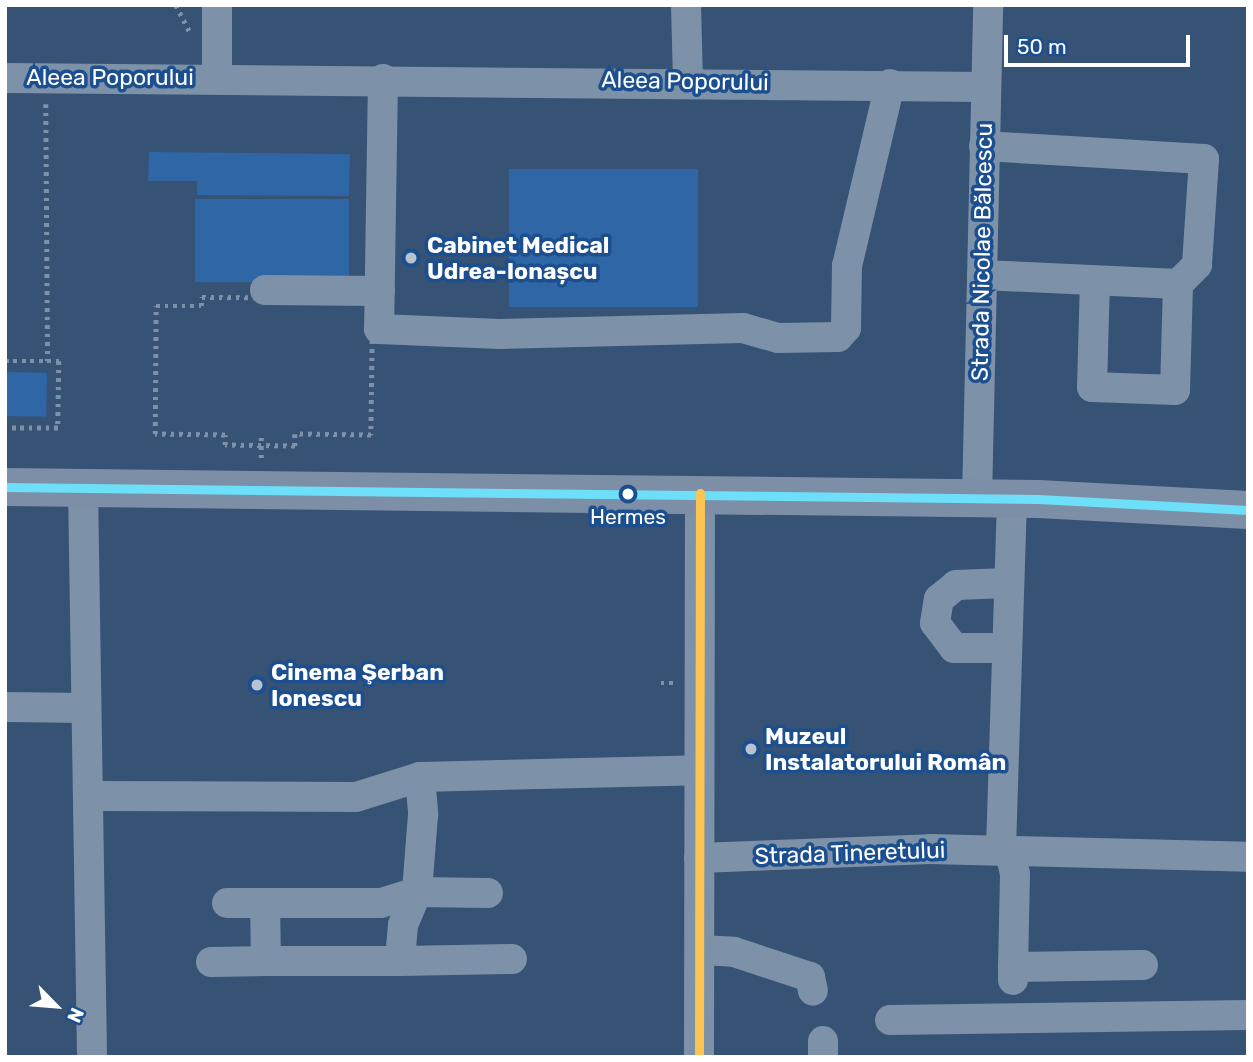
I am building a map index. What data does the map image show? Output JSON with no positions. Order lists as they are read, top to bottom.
{
  "streets": {
    "street": ["Aleea Poporului", "Strada Nicolae Bălcescu", "Strada Tineretului"]
  },
  "crossings": [
    ["Aleea Poporului", "Strada Nicolae Bălcescu"]
  ],
  "places": [
    "Cabinet Medical Udrea-Ionașcu",
    "Hermes",
    "Cinema Şerban Ionescu",
    "Muzeul Instalatorului Român"
  ],
  "scale_bar": "50 m",
  "north": "bottom right"
}
